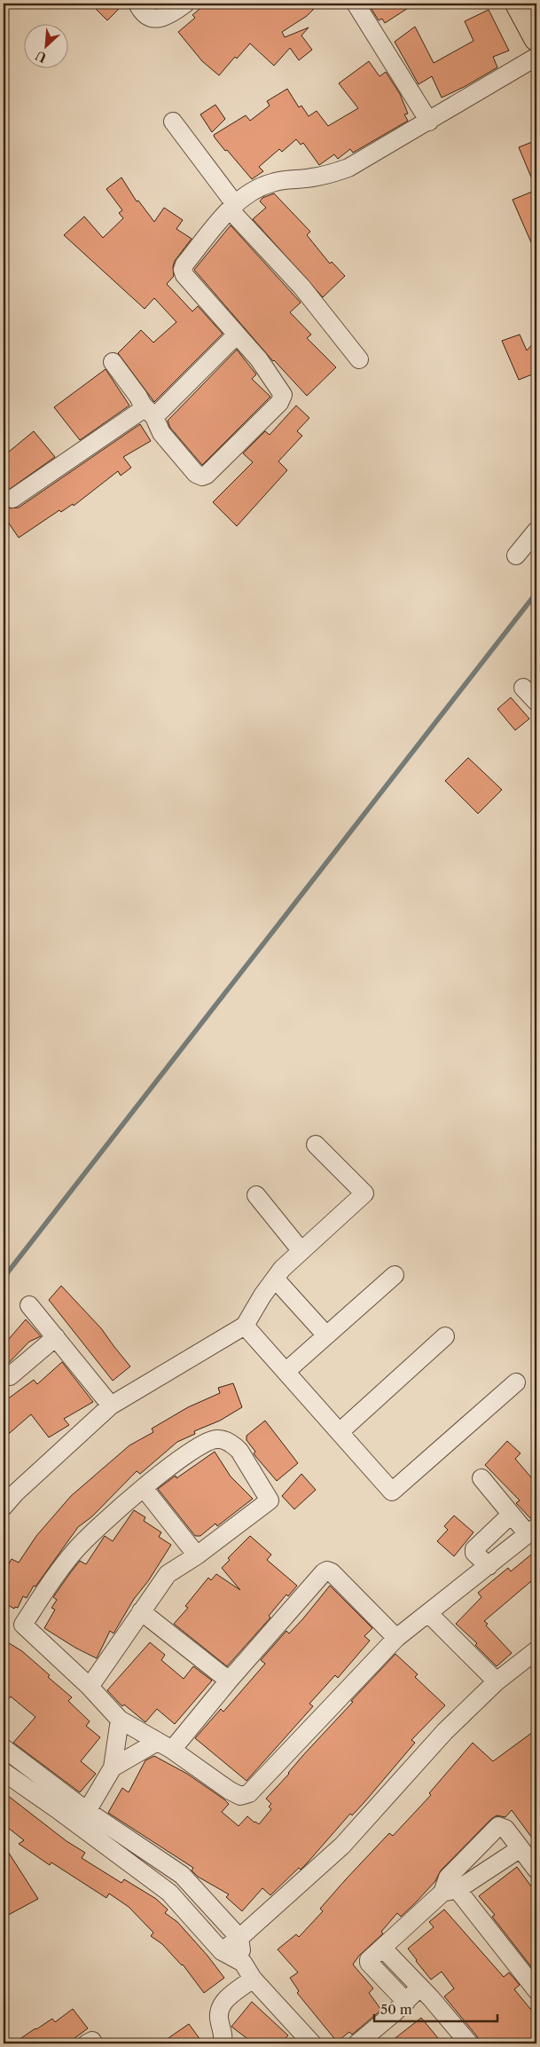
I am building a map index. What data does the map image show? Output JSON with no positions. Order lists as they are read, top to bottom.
{
  "scale_bar": "50 m",
  "north": "bottom left"
}
